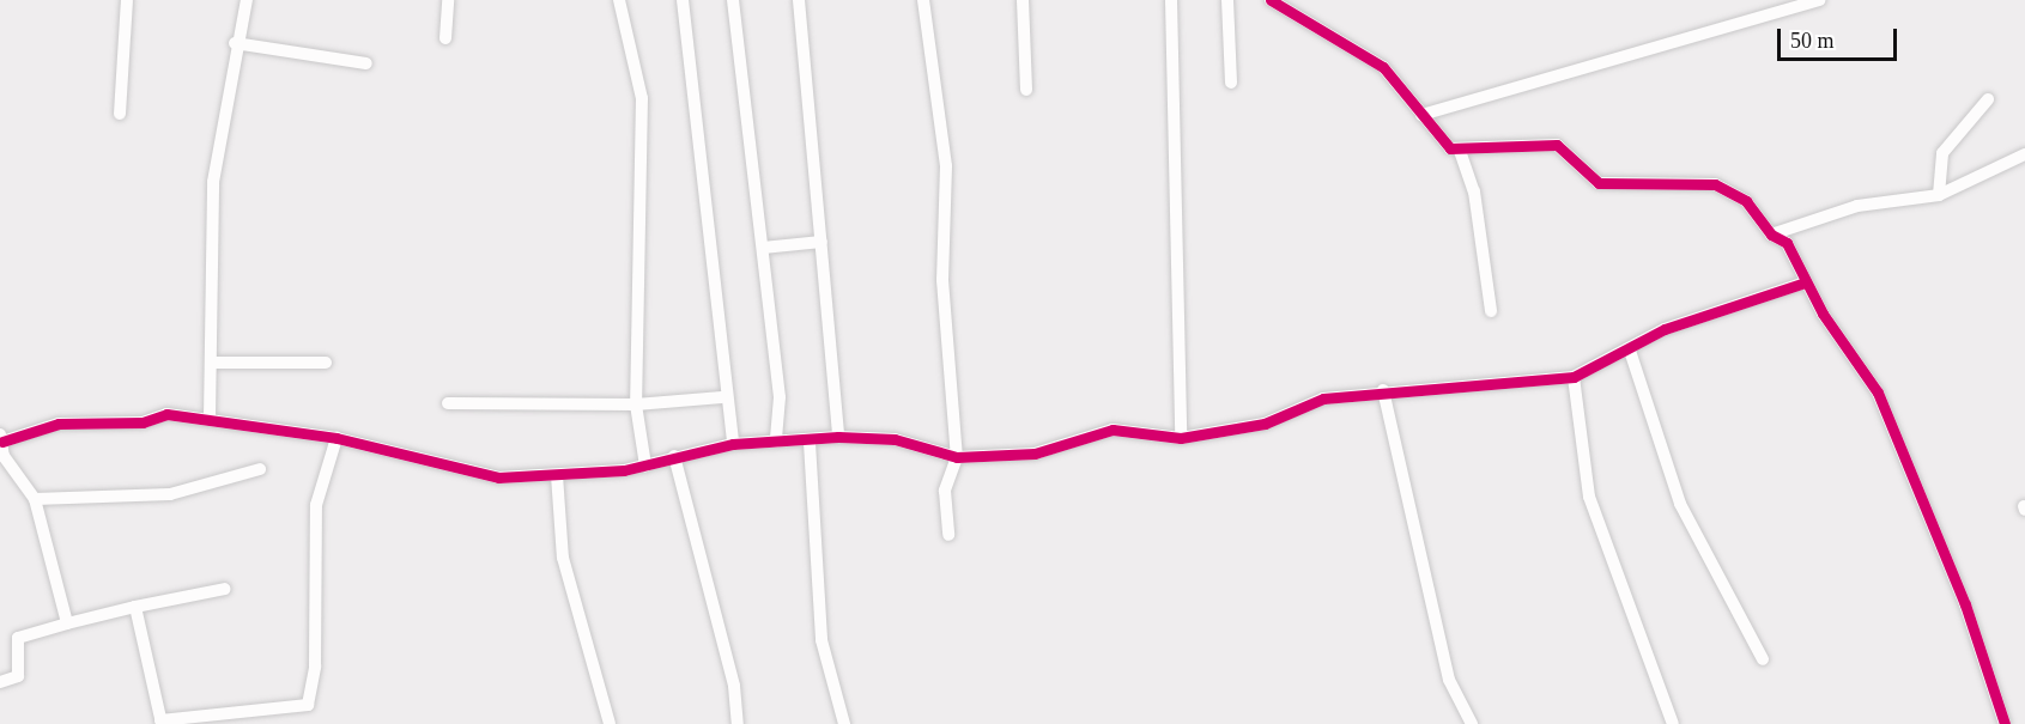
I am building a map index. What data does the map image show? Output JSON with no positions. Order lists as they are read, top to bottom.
{
  "scale_bar": "50 m"
}
